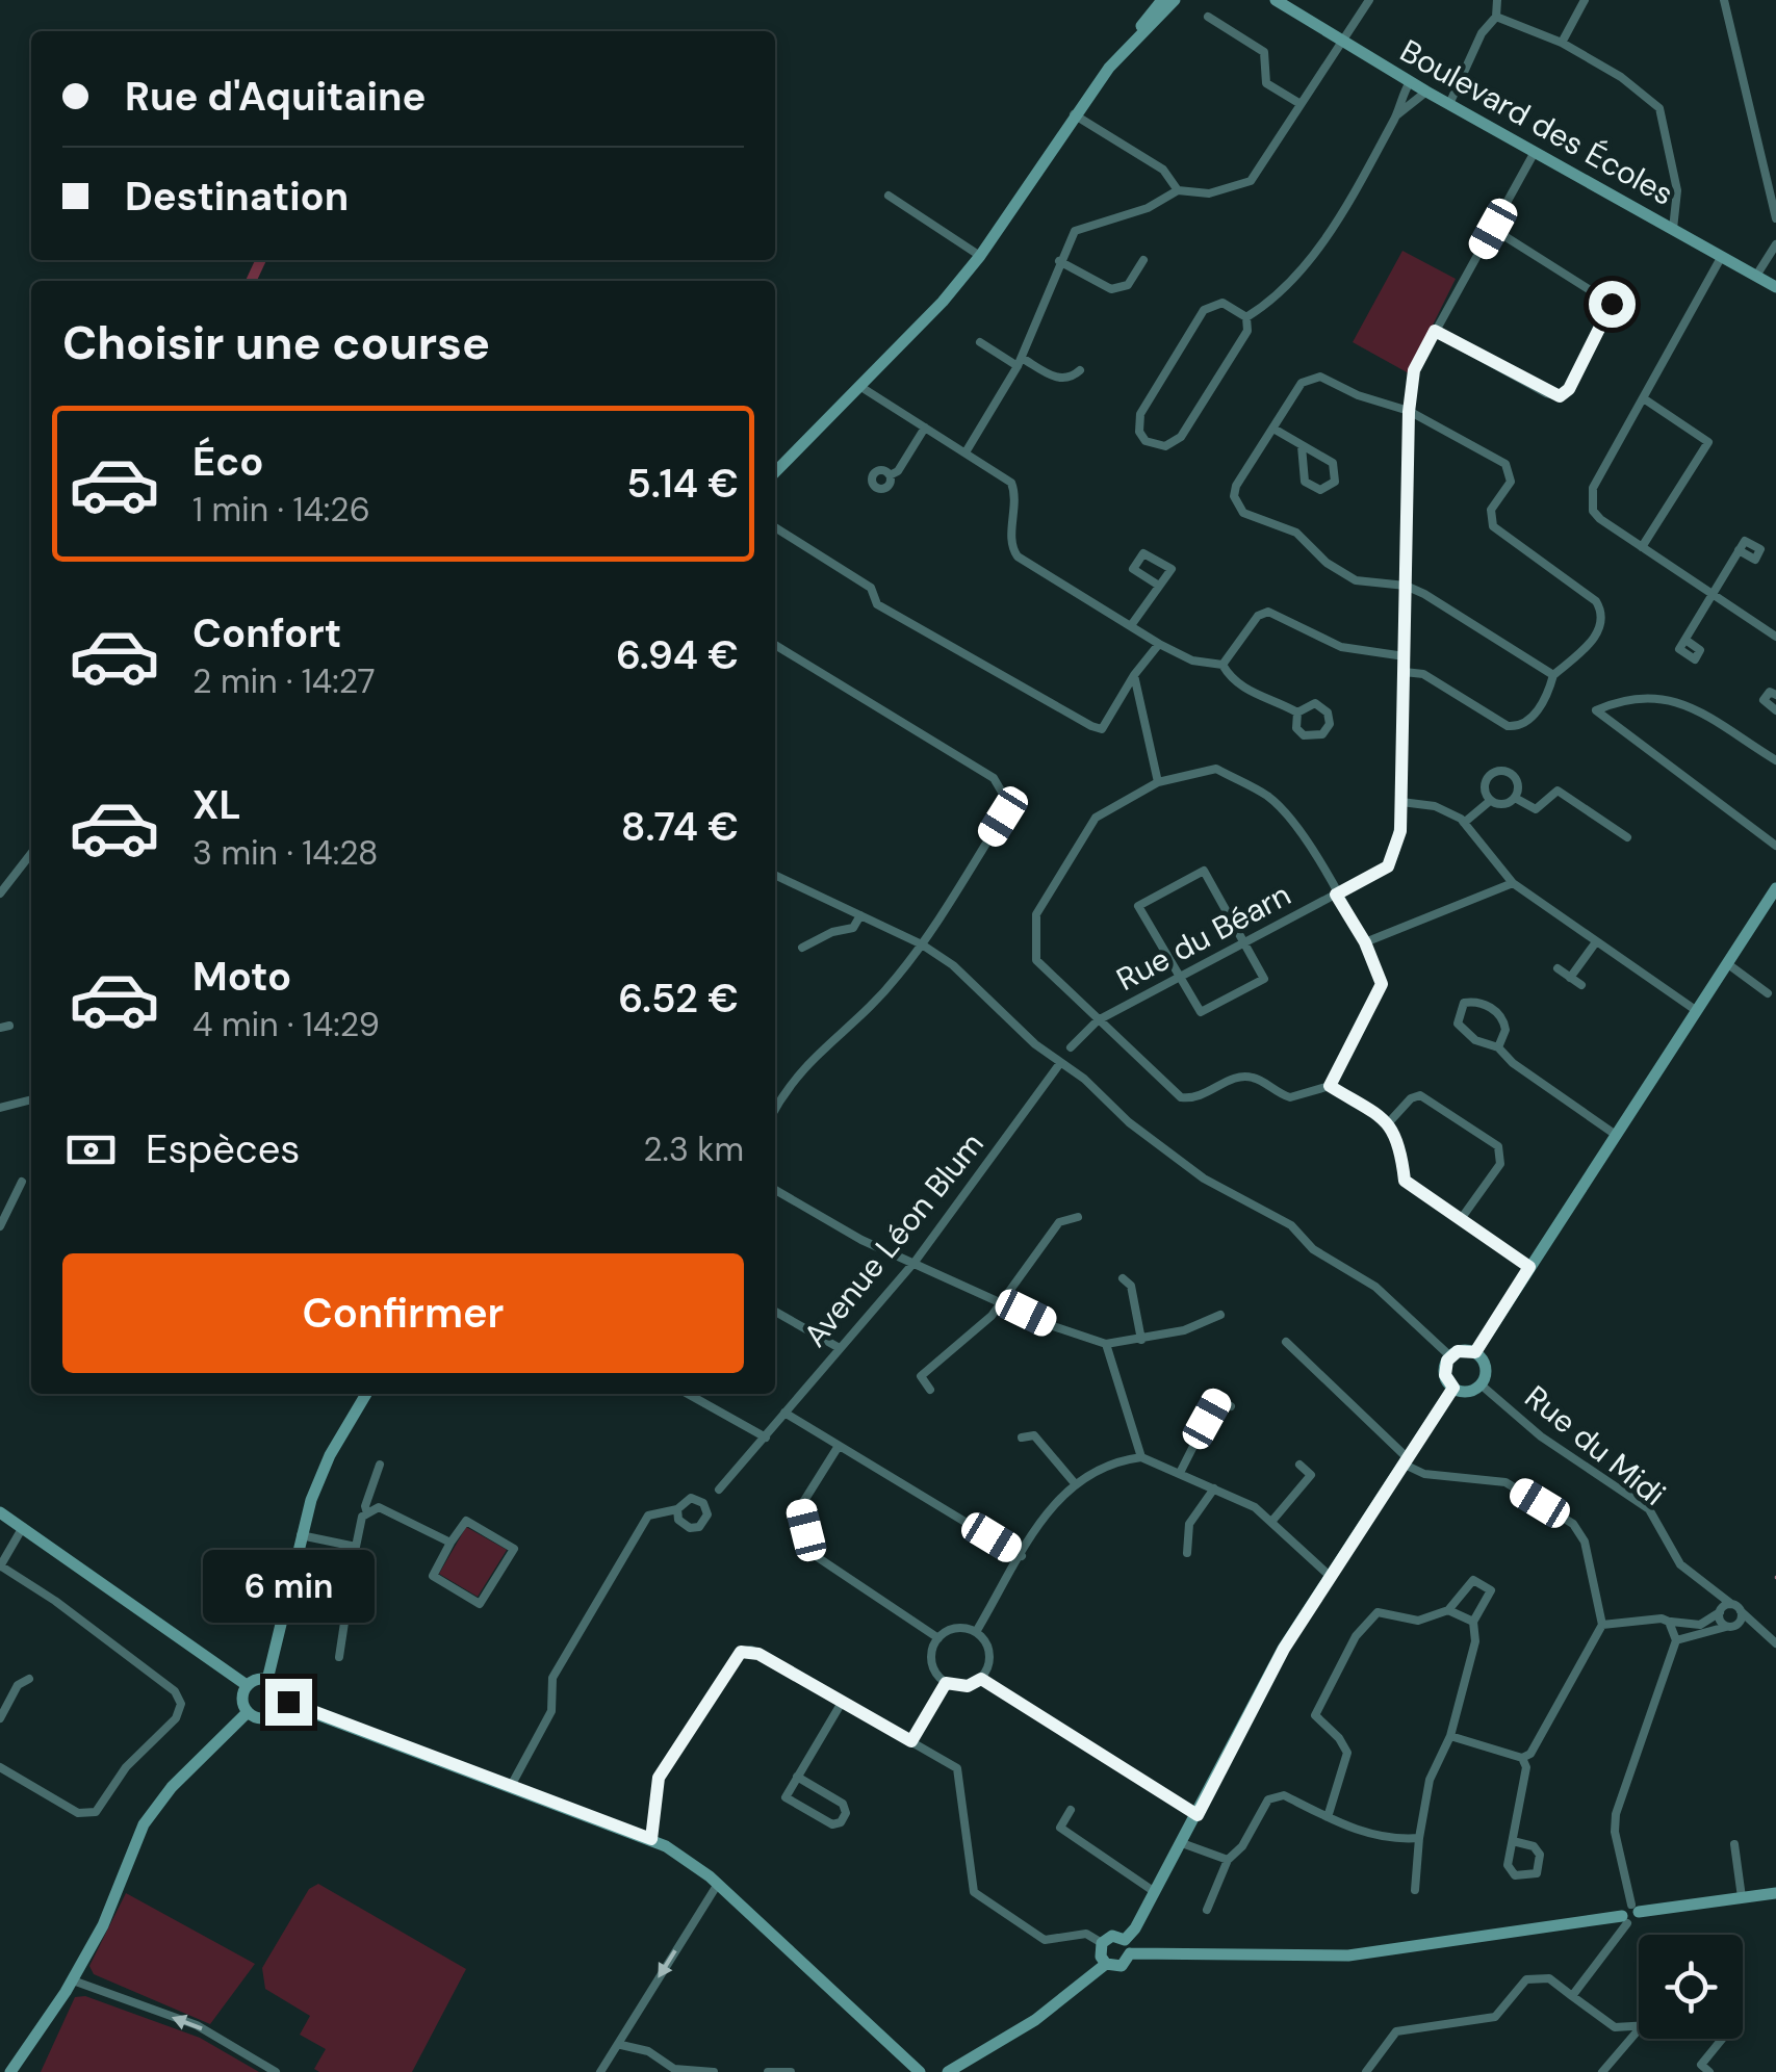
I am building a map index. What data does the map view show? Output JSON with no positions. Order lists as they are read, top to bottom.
{
  "streets": {
    "street": [
      "Boulevard des Écoles",
      "Rue du Béarn",
      "Avenue Léon Blum",
      "Rue du Midi"
    ]
  },
  "crossings": [
    ["Boulevard des Écoles", "Rue du Béarn"]
  ],
  "page": {
    "banner": ["Rue d'Aquitaine", "Destination"],
    "heading": "Choisir une course",
    "list": [
      {
        "name": "Éco",
        "note": "1 min · 14:26",
        "value": "5.14 €"
      },
      {
        "name": "Confort",
        "note": "2 min · 14:27",
        "value": "6.94 €"
      },
      {
        "name": "XL",
        "note": "3 min · 14:28",
        "value": "8.74 €"
      },
      {
        "name": "Moto",
        "note": "4 min · 14:29",
        "value": "6.52 €"
      }
    ],
    "pay": ["Espèces", "2.3 km"],
    "buttons": "Confirmer",
    "bubble": "6 min"
  }
}
